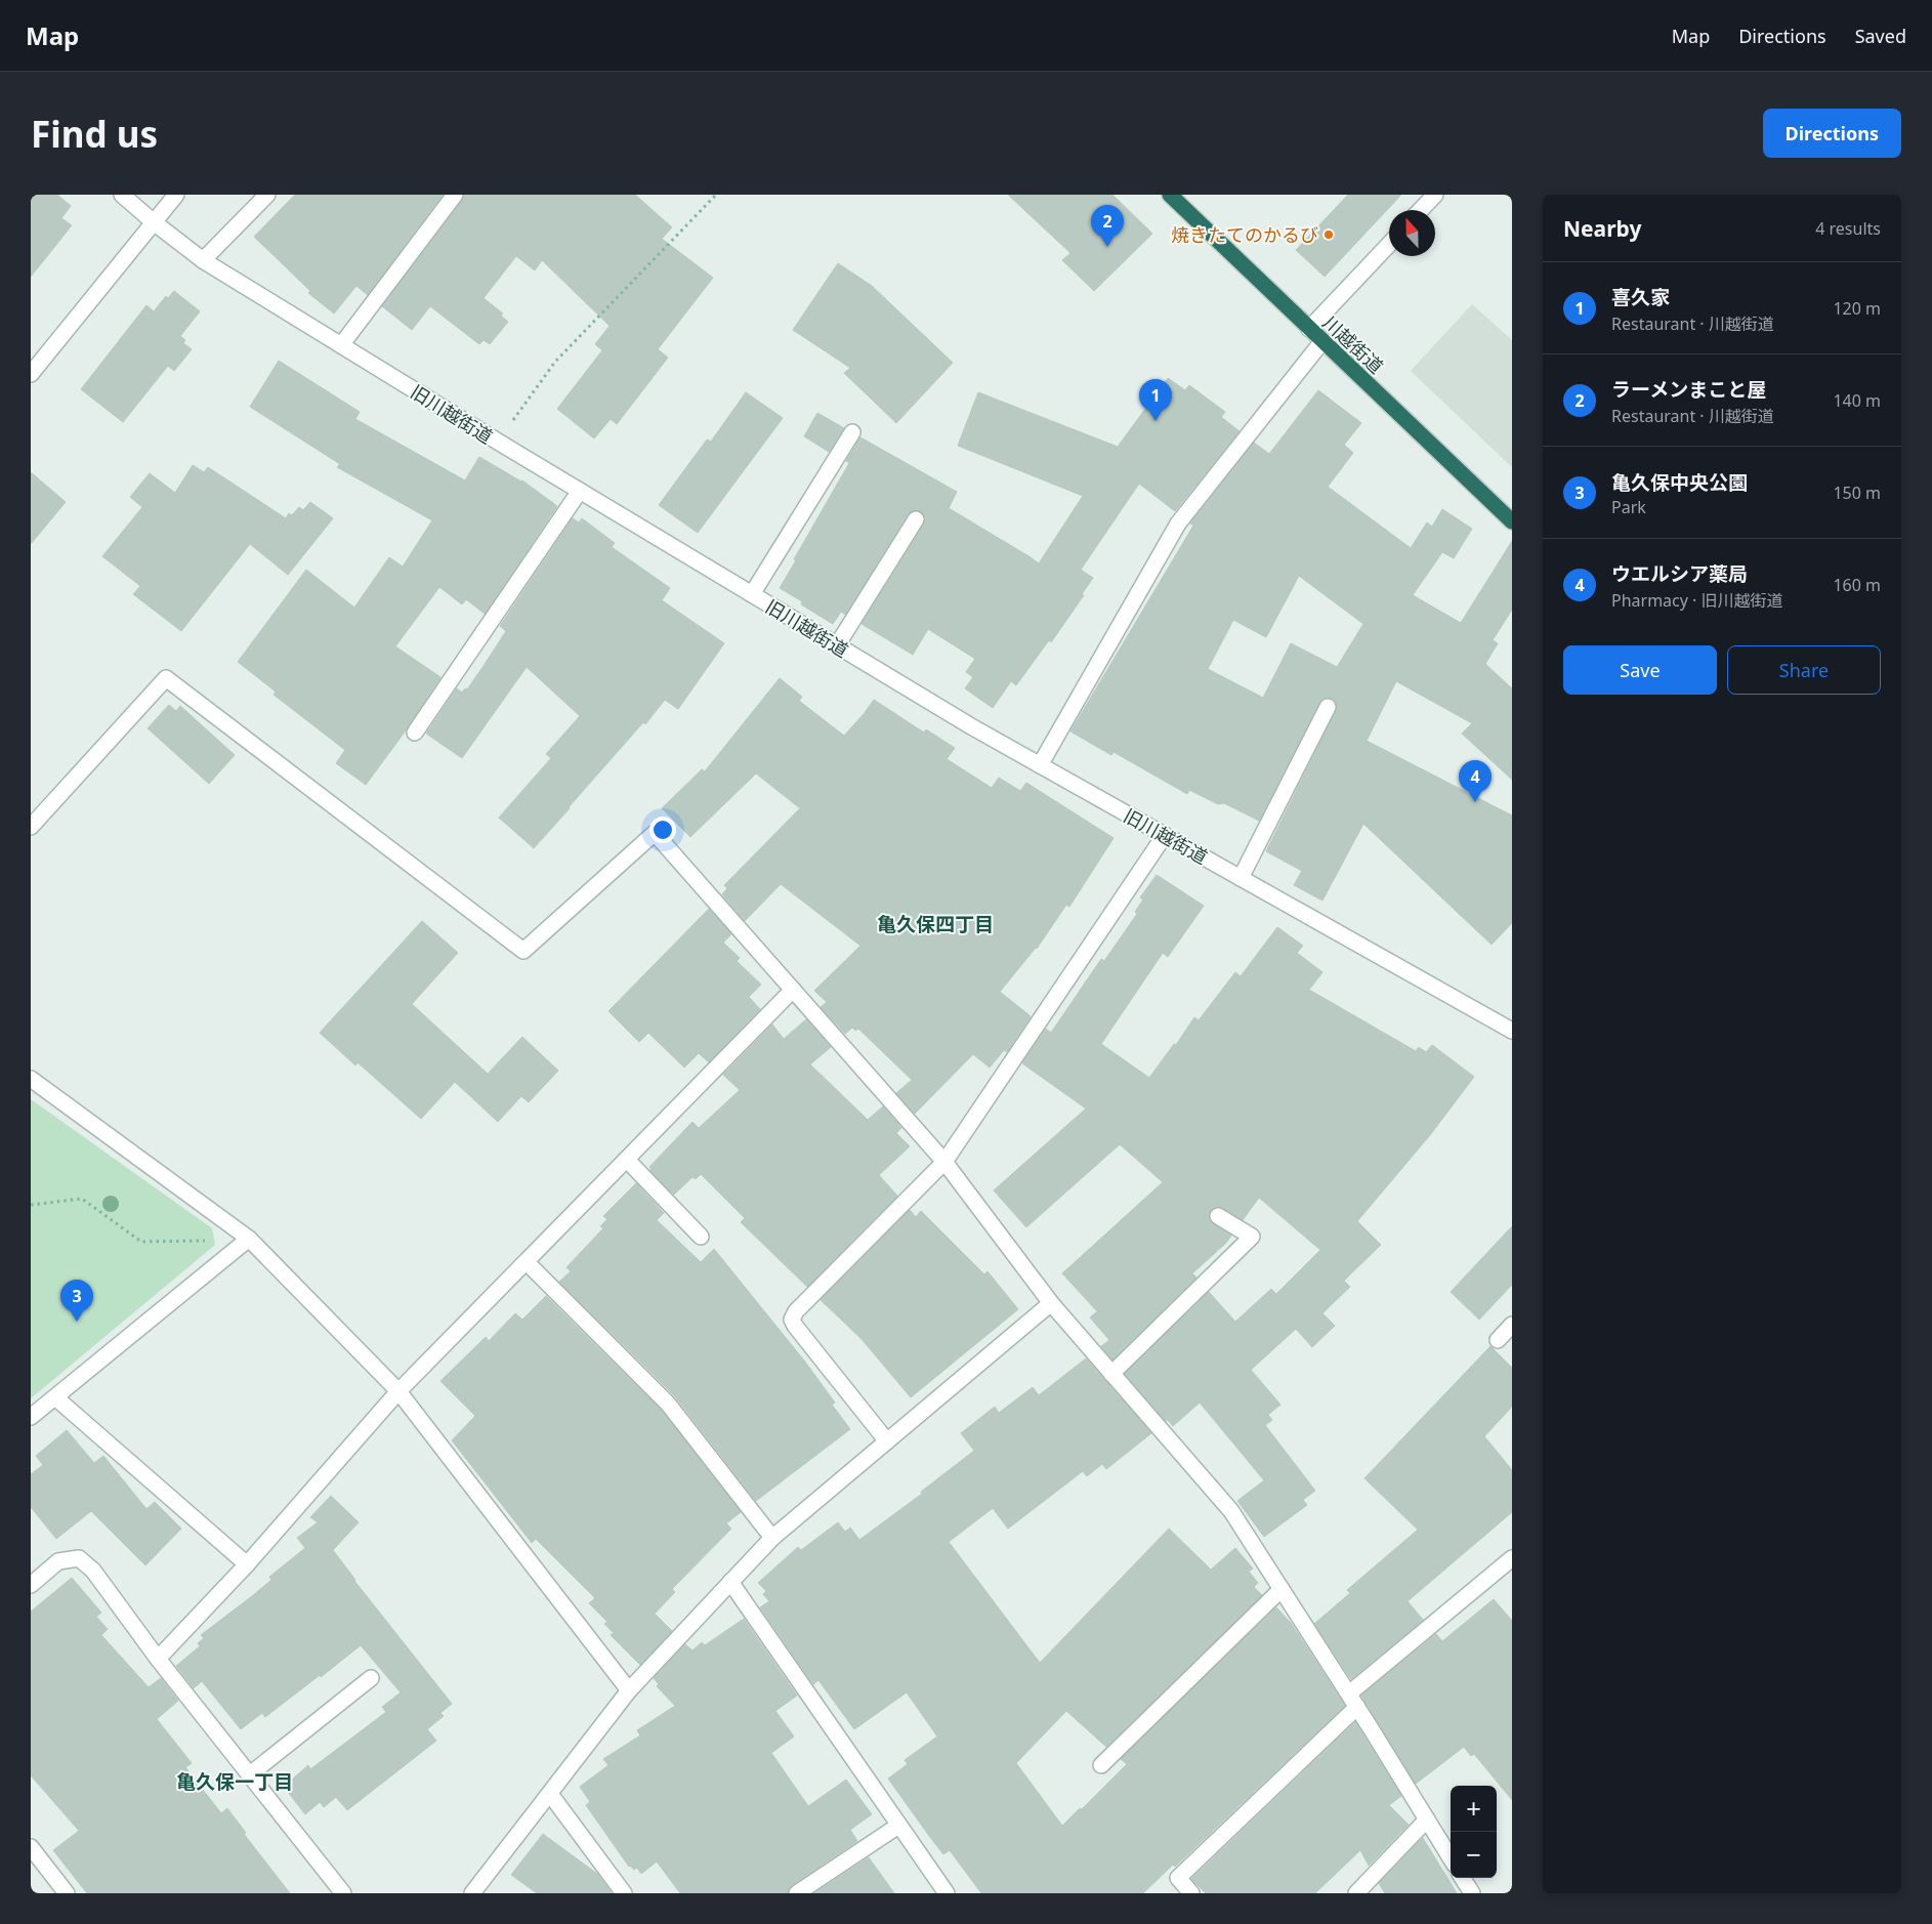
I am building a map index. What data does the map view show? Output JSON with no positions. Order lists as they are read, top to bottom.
{
  "streets": {
    "highway": ["川越街道"],
    "street": ["旧川越街道"]
  },
  "districts": ["亀久保四丁目", "亀久保一丁目"],
  "places": ["焼きたてのかるび"],
  "north": "top",
  "page": {
    "header": "Map",
    "nav": ["Map", "Directions", "Saved"],
    "buttons": [
      "Directions",
      ["Save", "Share"]
    ],
    "title": "Find us",
    "heading": ["Nearby", "4 results"],
    "pins": [
      "2",
      "1",
      "4",
      "3"
    ],
    "list": [
      {
        "mark": "1",
        "name": "喜久家",
        "note": "Restaurant · 川越街道",
        "value": "120 m"
      },
      {
        "mark": "2",
        "name": "ラーメンまこと屋",
        "note": "Restaurant · 川越街道",
        "value": "140 m"
      },
      {
        "mark": "3",
        "name": "亀久保中央公園",
        "note": "Park",
        "value": "150 m"
      },
      {
        "mark": "4",
        "name": "ウエルシア薬局",
        "note": "Pharmacy · 旧川越街道",
        "value": "160 m"
      }
    ],
    "map_buttons": ["+", "−"]
  }
}
